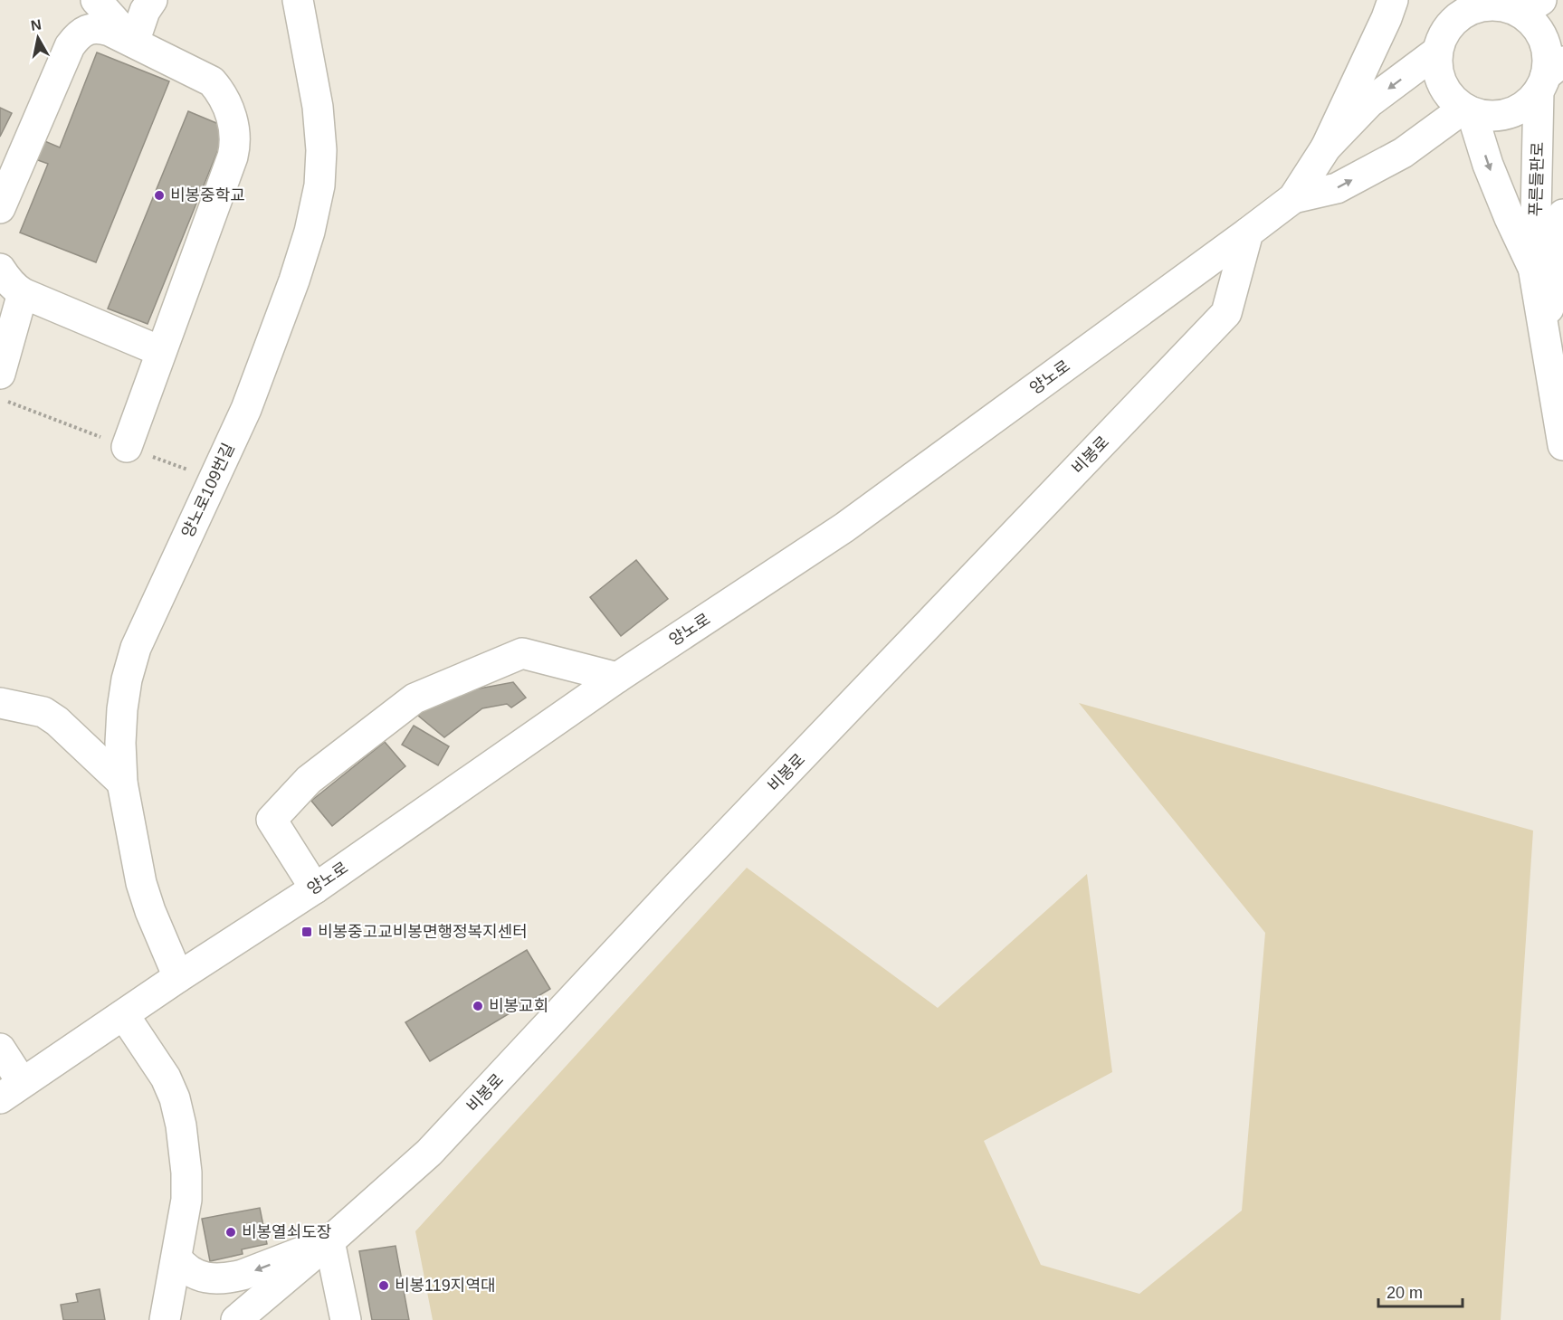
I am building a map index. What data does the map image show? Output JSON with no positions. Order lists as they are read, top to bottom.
{
  "streets": {
    "street": [
      "푸른들판로",
      "양노로",
      "비봉로",
      "양노로109번길"
    ]
  },
  "crossings": [
    ["양노로", "비봉로"],
    ["양노로", "양노로109번길"]
  ],
  "places": {
    "other": [
      "비봉중학교",
      "비봉교회",
      "비봉열쇠도장",
      "비봉119지역대"
    ],
    "transit": ["비봉중고교비봉면행정복지센터"]
  },
  "scale_bar": "20 m",
  "north": "top"
}
